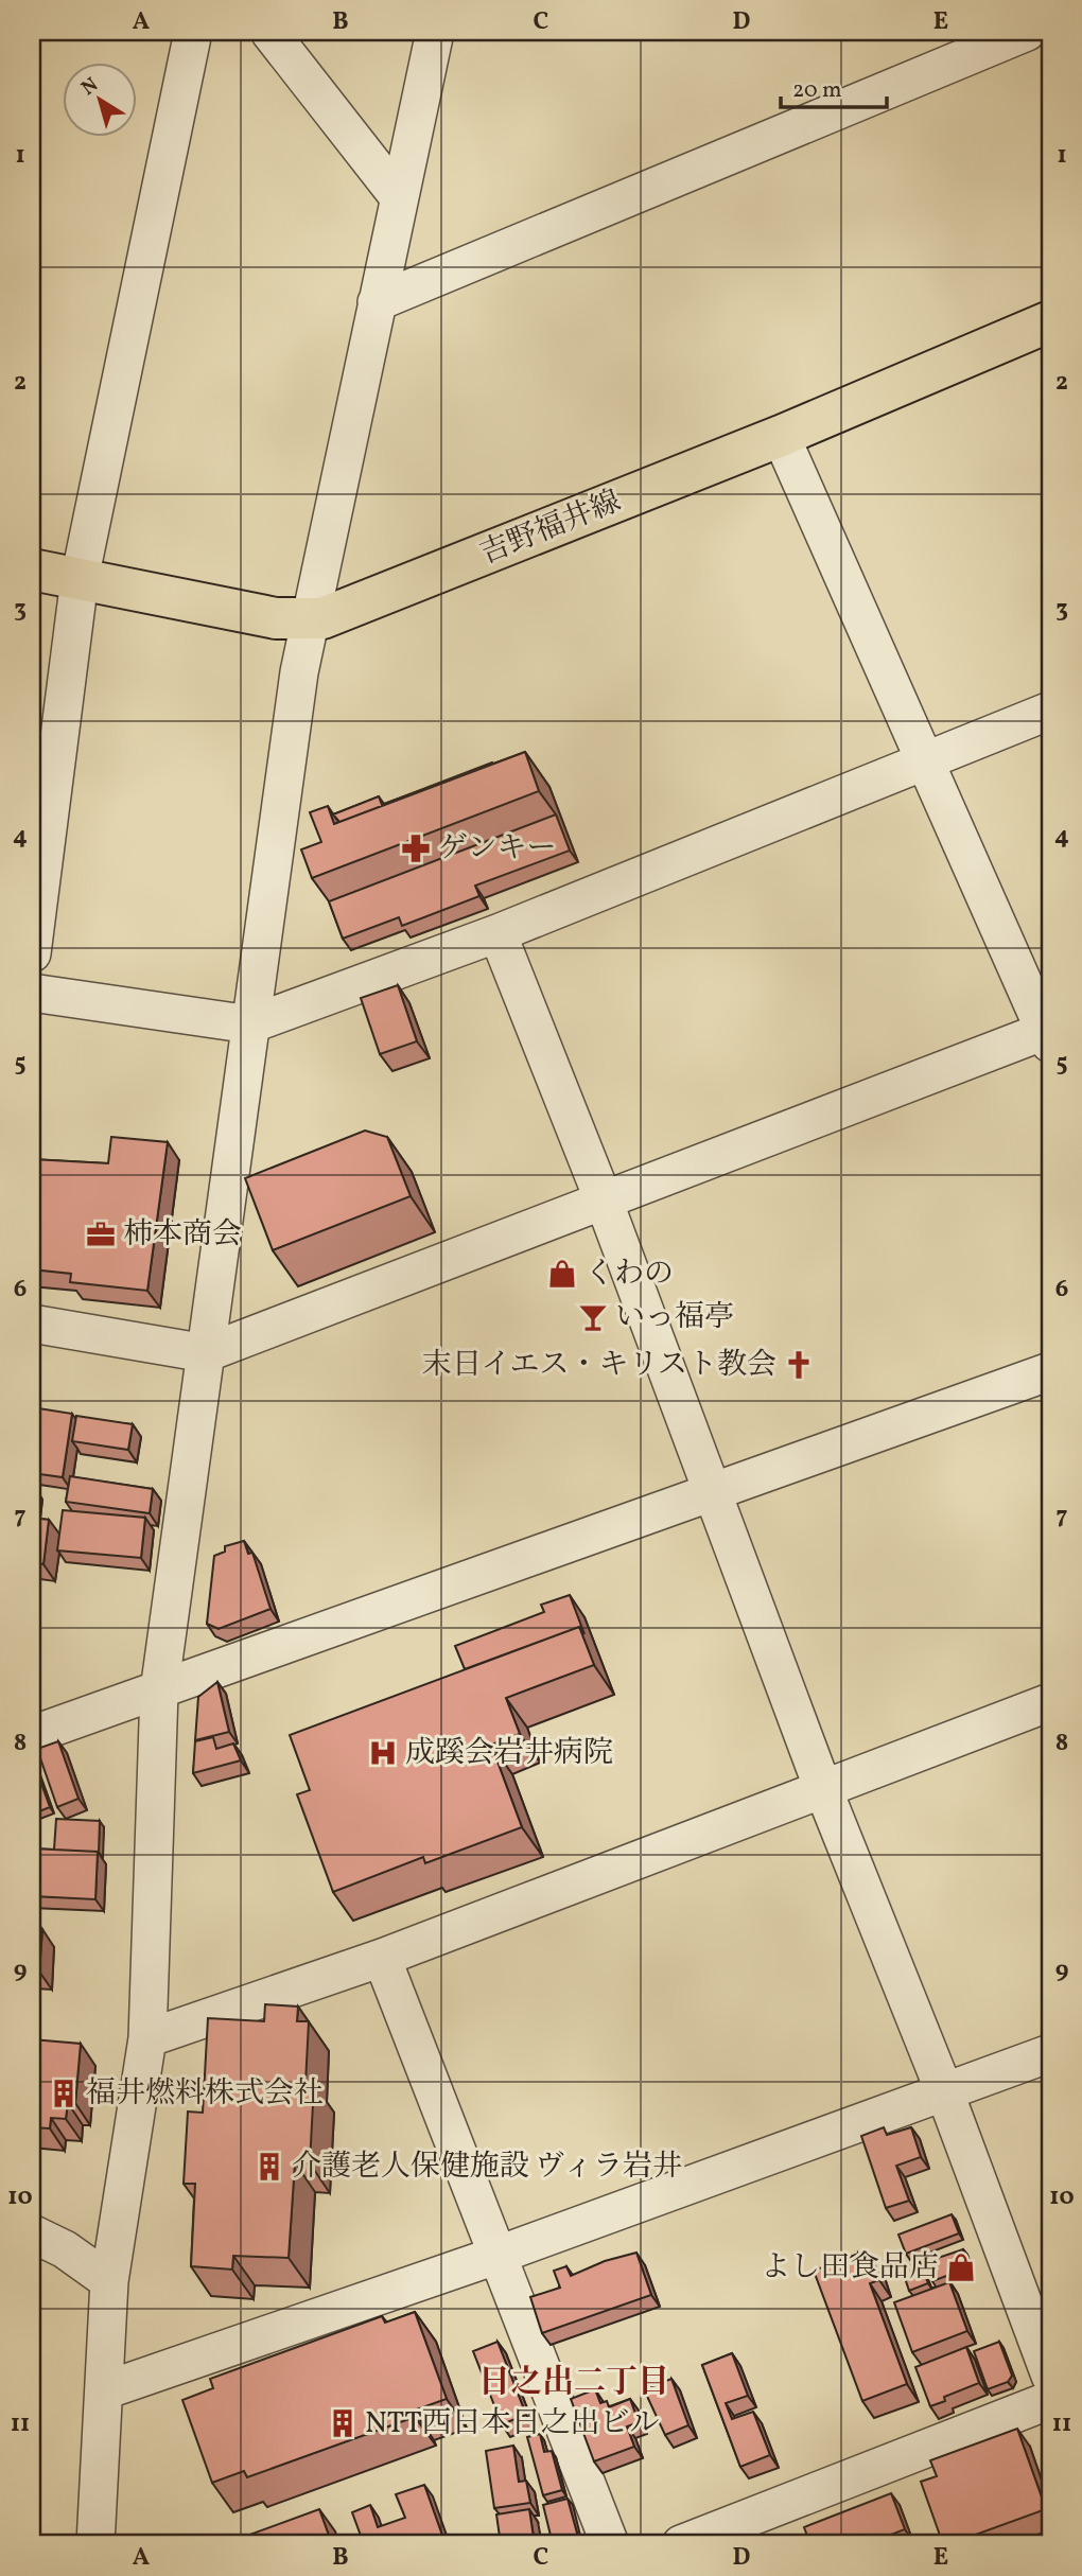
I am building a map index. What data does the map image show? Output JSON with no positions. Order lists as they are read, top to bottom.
{
  "streets": {
    "main road": ["吉野福井線"]
  },
  "districts": ["日之出二丁目"],
  "places": {
    "pharmacy": ["ゲンキー"],
    "office": ["柿本商会"],
    "shop": ["くわの", "よし田食品店"],
    "bar": ["いっ福亭"],
    "church": ["末日イエス・キリスト教会"],
    "hospital": ["成蹊会岩井病院"],
    "building": ["福井燃料株式会社", "介護老人保健施設 ヴィラ岩井", "NTT西日本日之出ビル"]
  },
  "scale_bar": "20 m",
  "north": "top left",
  "grid": {
    "columns": [
      "A",
      "B",
      "C",
      "D",
      "E"
    ],
    "rows": [
      "1",
      "2",
      "3",
      "4",
      "5",
      "6",
      "7",
      "8",
      "9",
      "10",
      "11"
    ]
  }
}
